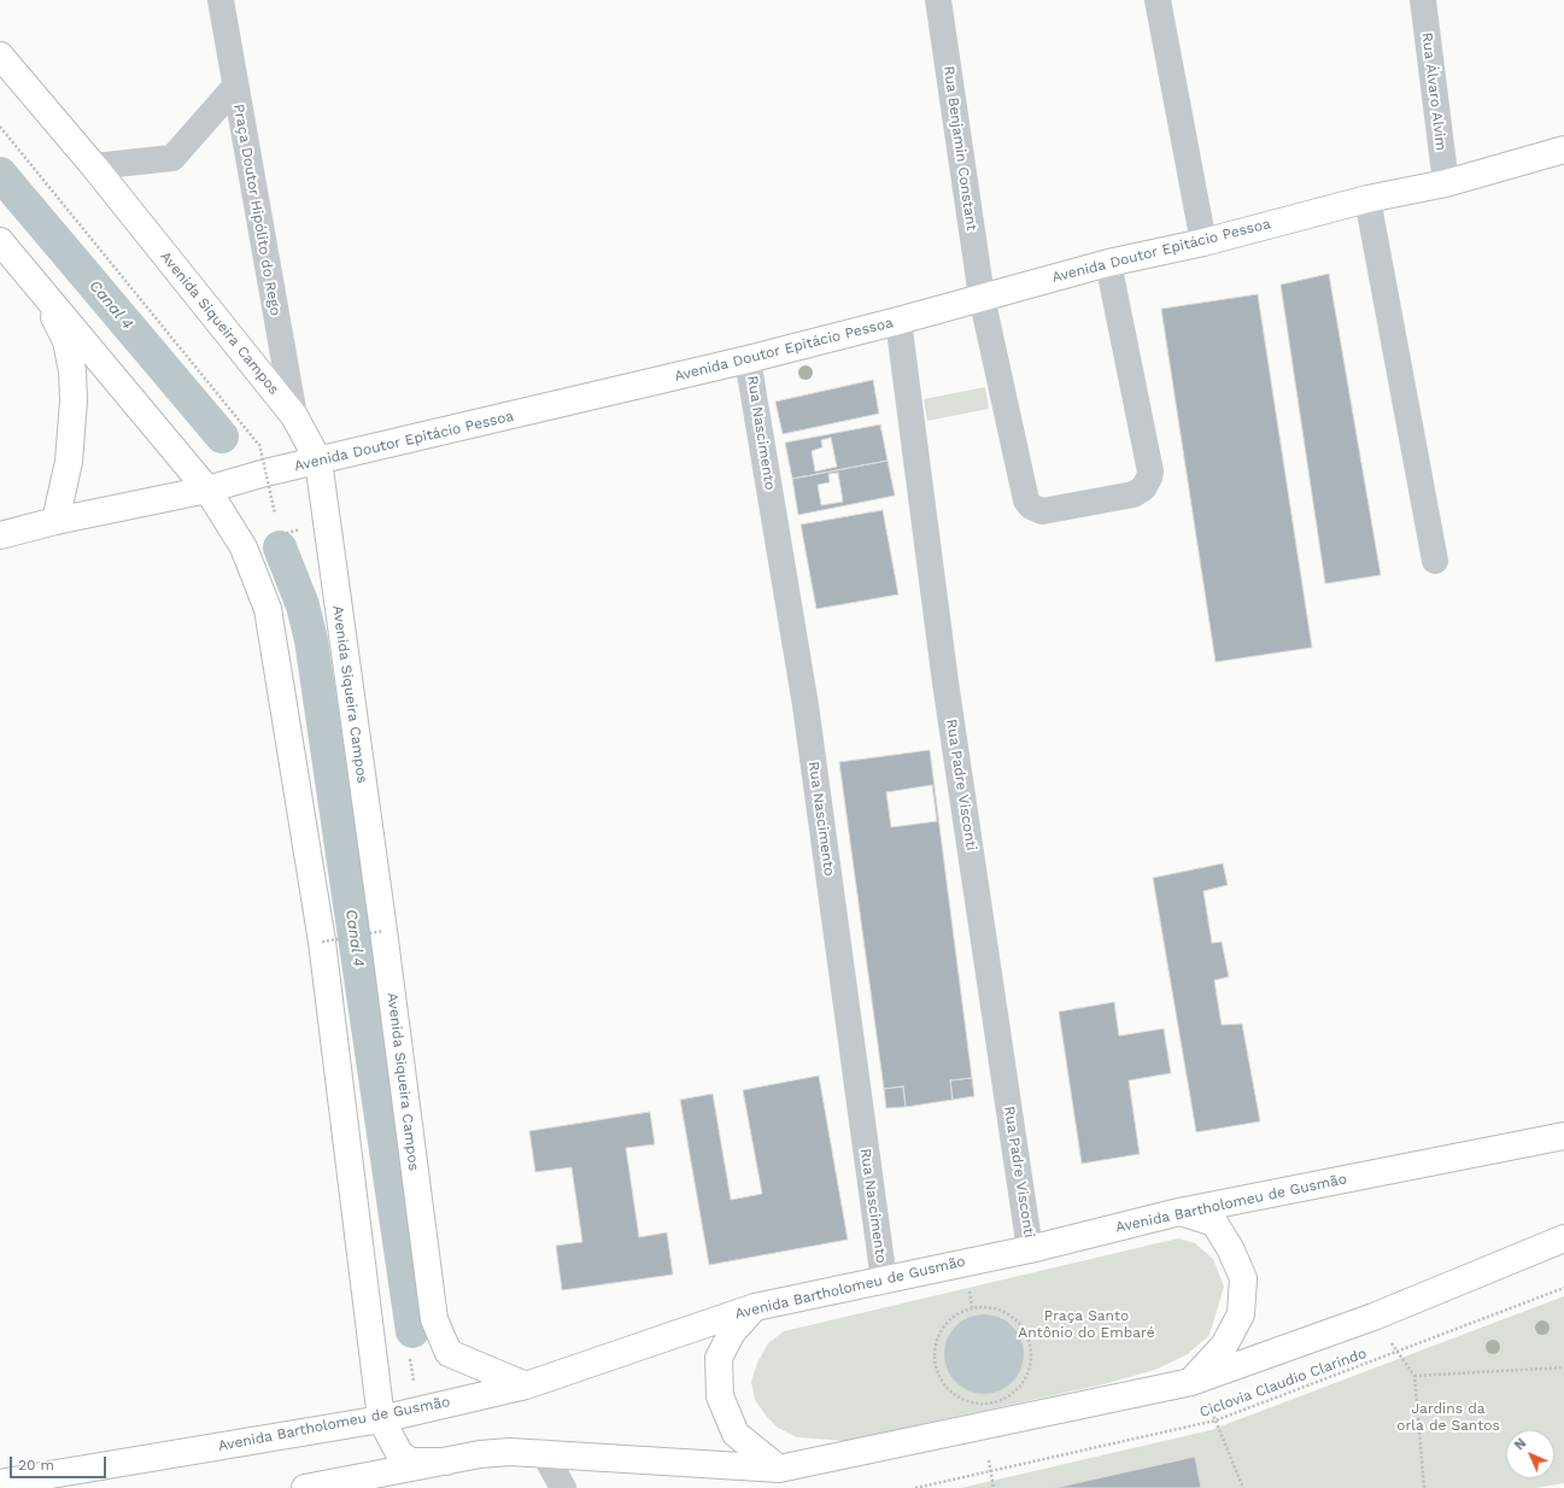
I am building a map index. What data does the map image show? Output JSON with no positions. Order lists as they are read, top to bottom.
{
  "streets": {
    "main road": ["Avenida Doutor Epitácio Pessoa", "Avenida Siqueira Campos", "Avenida Bartholomeu de Gusmão"],
    "street": [
      "Rua Álvaro Alvim",
      "Rua Benjamin Constant",
      "Praça Doutor Hipólito do Rego",
      "Rua Nascimento",
      "Rua Padre Visconti"
    ],
    "path": ["Ciclovia Claudio Clarindo"]
  },
  "crossings": [
    ["Rua Álvaro Alvim", "Avenida Doutor Epitácio Pessoa"],
    ["Rua Benjamin Constant", "Avenida Doutor Epitácio Pessoa"],
    ["Praça Doutor Hipólito do Rego", "Avenida Siqueira Campos"],
    ["Avenida Doutor Epitácio Pessoa", "Avenida Siqueira Campos"],
    ["Avenida Doutor Epitácio Pessoa", "Rua Nascimento"],
    ["Avenida Doutor Epitácio Pessoa", "Rua Padre Visconti"],
    ["Avenida Siqueira Campos", "Avenida Bartholomeu de Gusmão"],
    ["Rua Nascimento", "Avenida Bartholomeu de Gusmão"],
    ["Rua Padre Visconti", "Avenida Bartholomeu de Gusmão"]
  ],
  "water": ["Canal 4"],
  "parks": ["Praça Santo Antônio do Embaré", "Jardins da orla de Santos"],
  "scale_bar": "20 m",
  "north": "top left"
}
